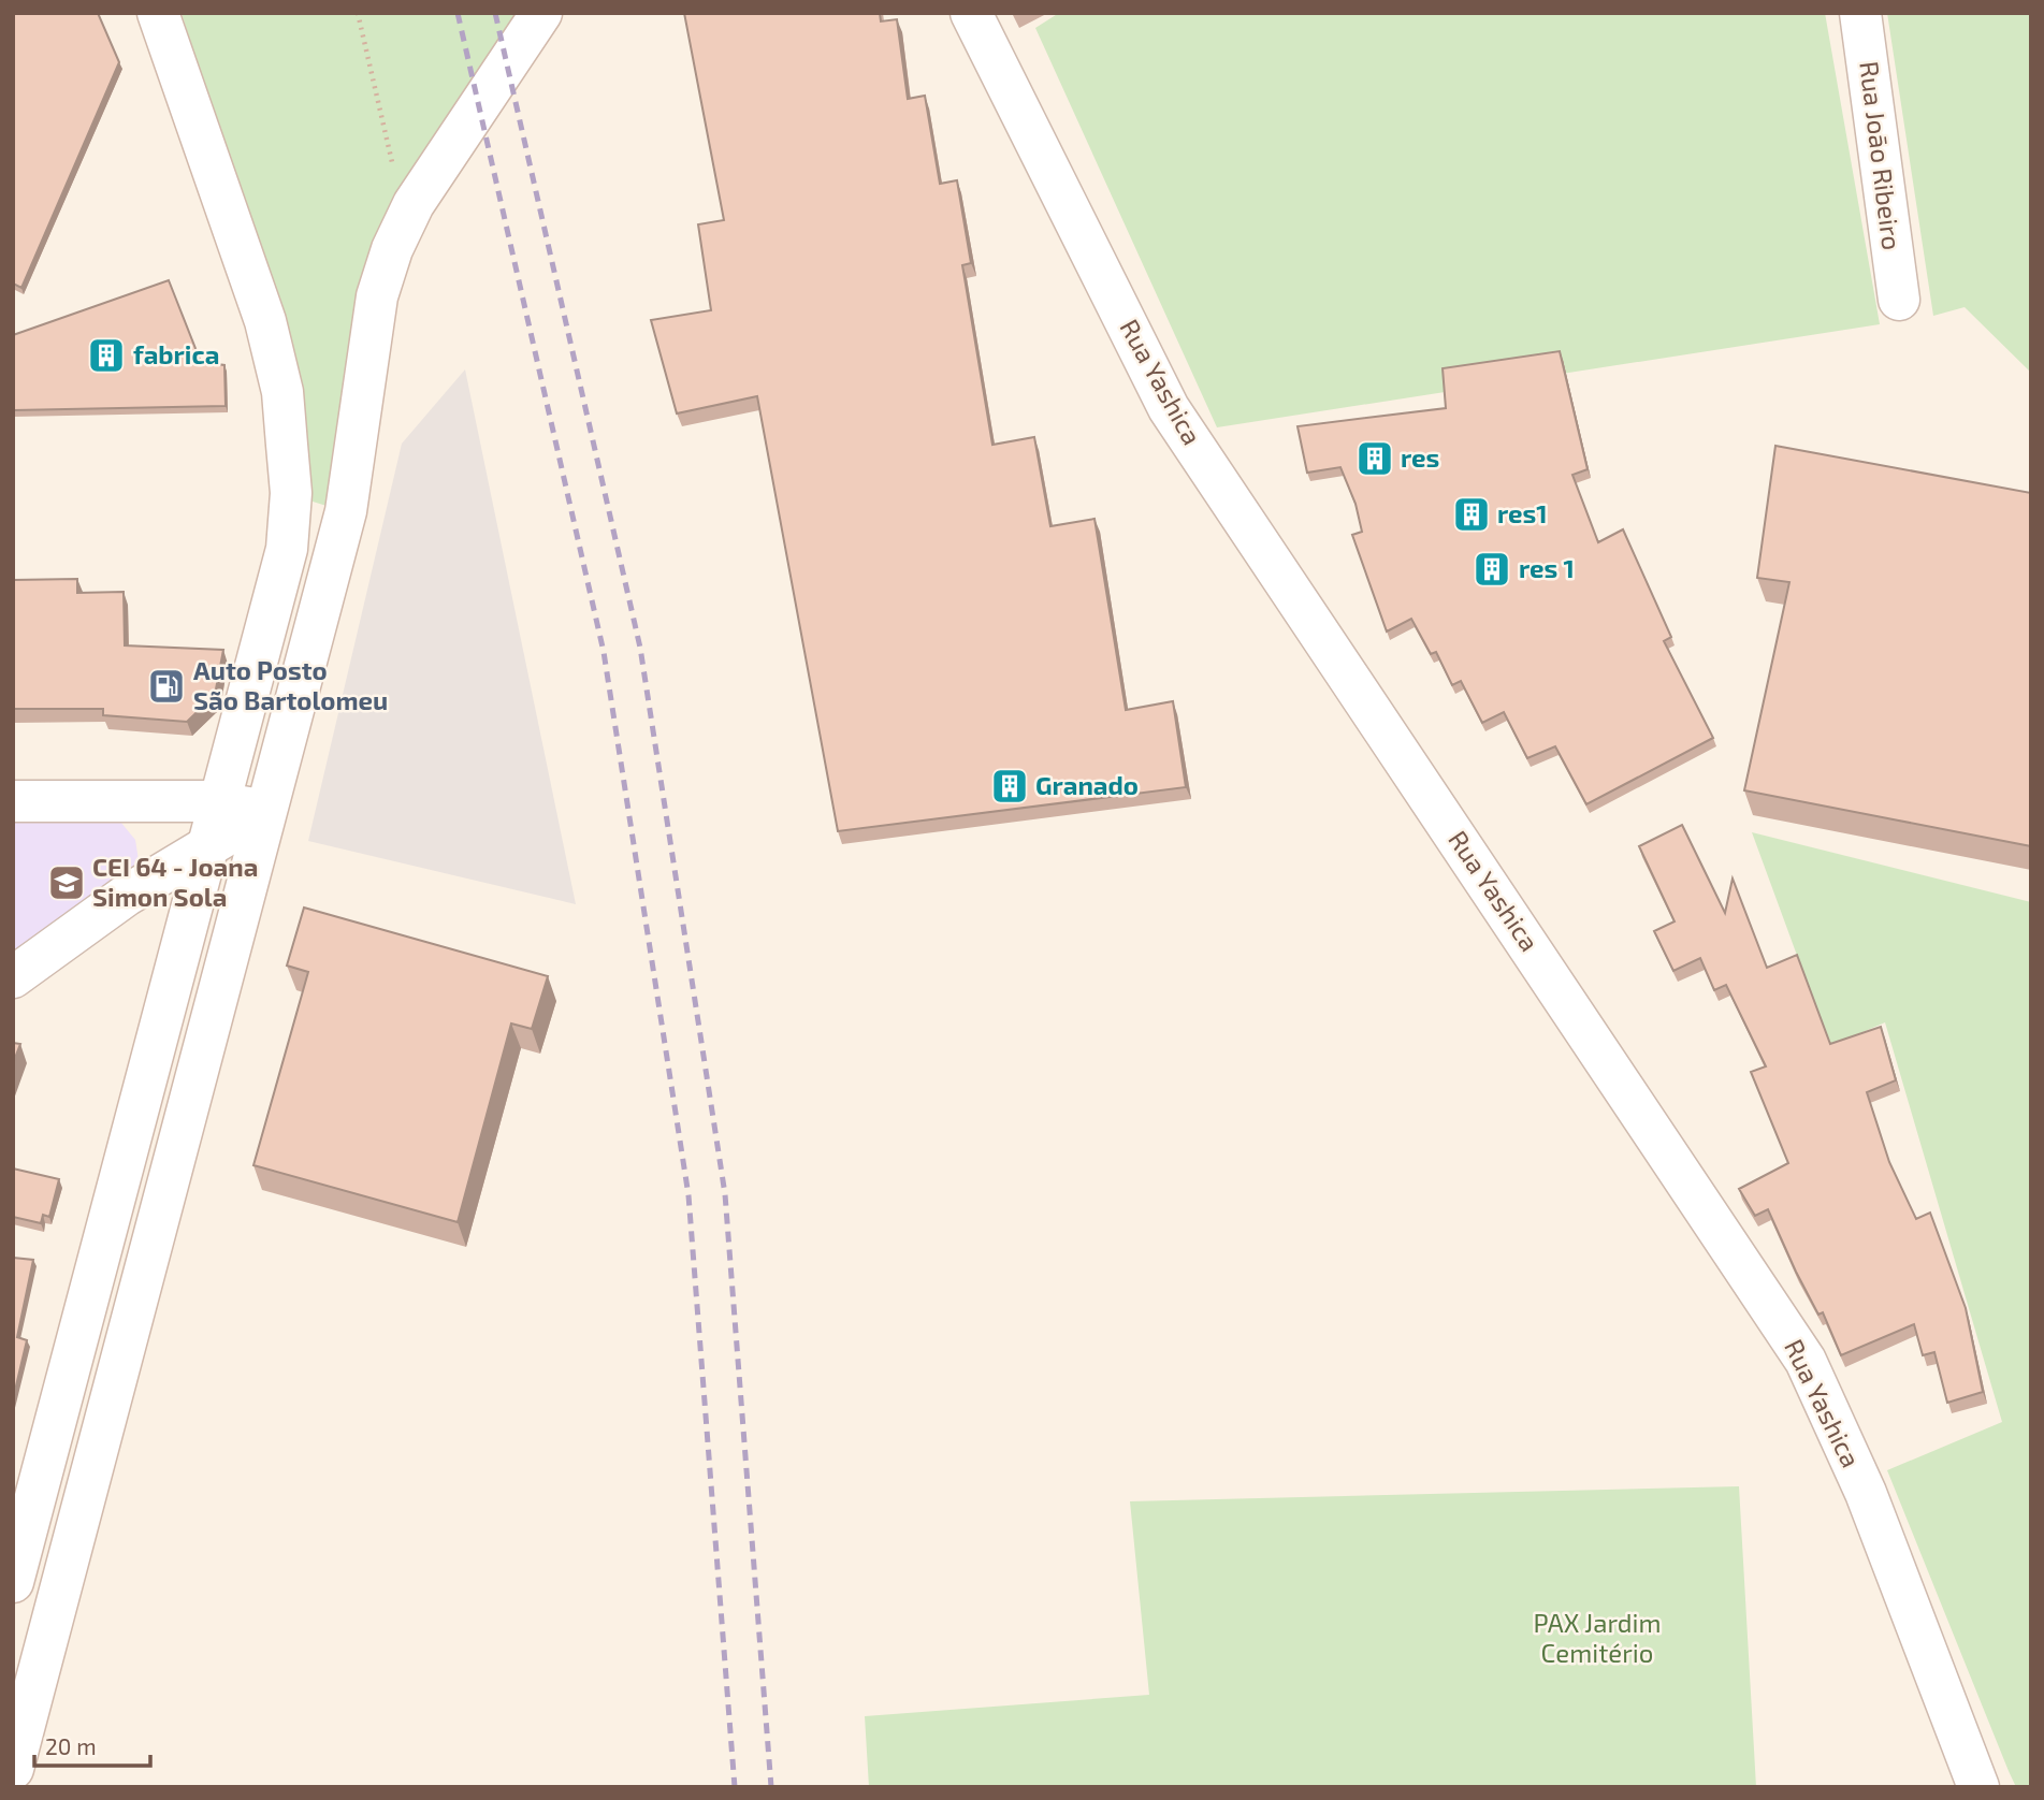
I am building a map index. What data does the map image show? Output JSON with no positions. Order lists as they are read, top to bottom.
{
  "streets": {
    "main road": ["Rua Joāo Ribeiro", "Rua Yashica"]
  },
  "parks": ["PAX Jardim Cemitério"],
  "places": {
    "building": [
      "fabrica",
      "res",
      "res1",
      "res 1",
      "Granado"
    ],
    "fuel station": ["Auto Posto São Bartolomeu"],
    "school or university": ["CEI 64 - Joana Simon Sola"]
  },
  "scale_bar": "20 m"
}
